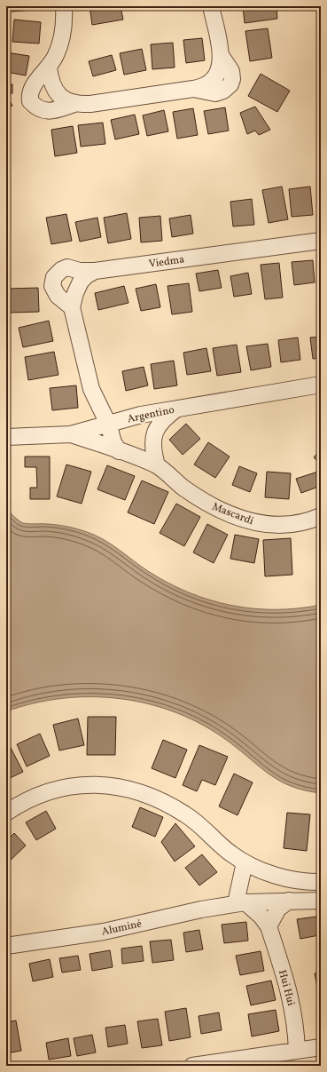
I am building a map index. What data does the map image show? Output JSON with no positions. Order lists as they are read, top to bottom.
{
  "streets": {
    "street": [
      "Viedma",
      "Argentino",
      "Mascardi",
      "Aluminé",
      "Hui Hui"
    ]
  }
}
